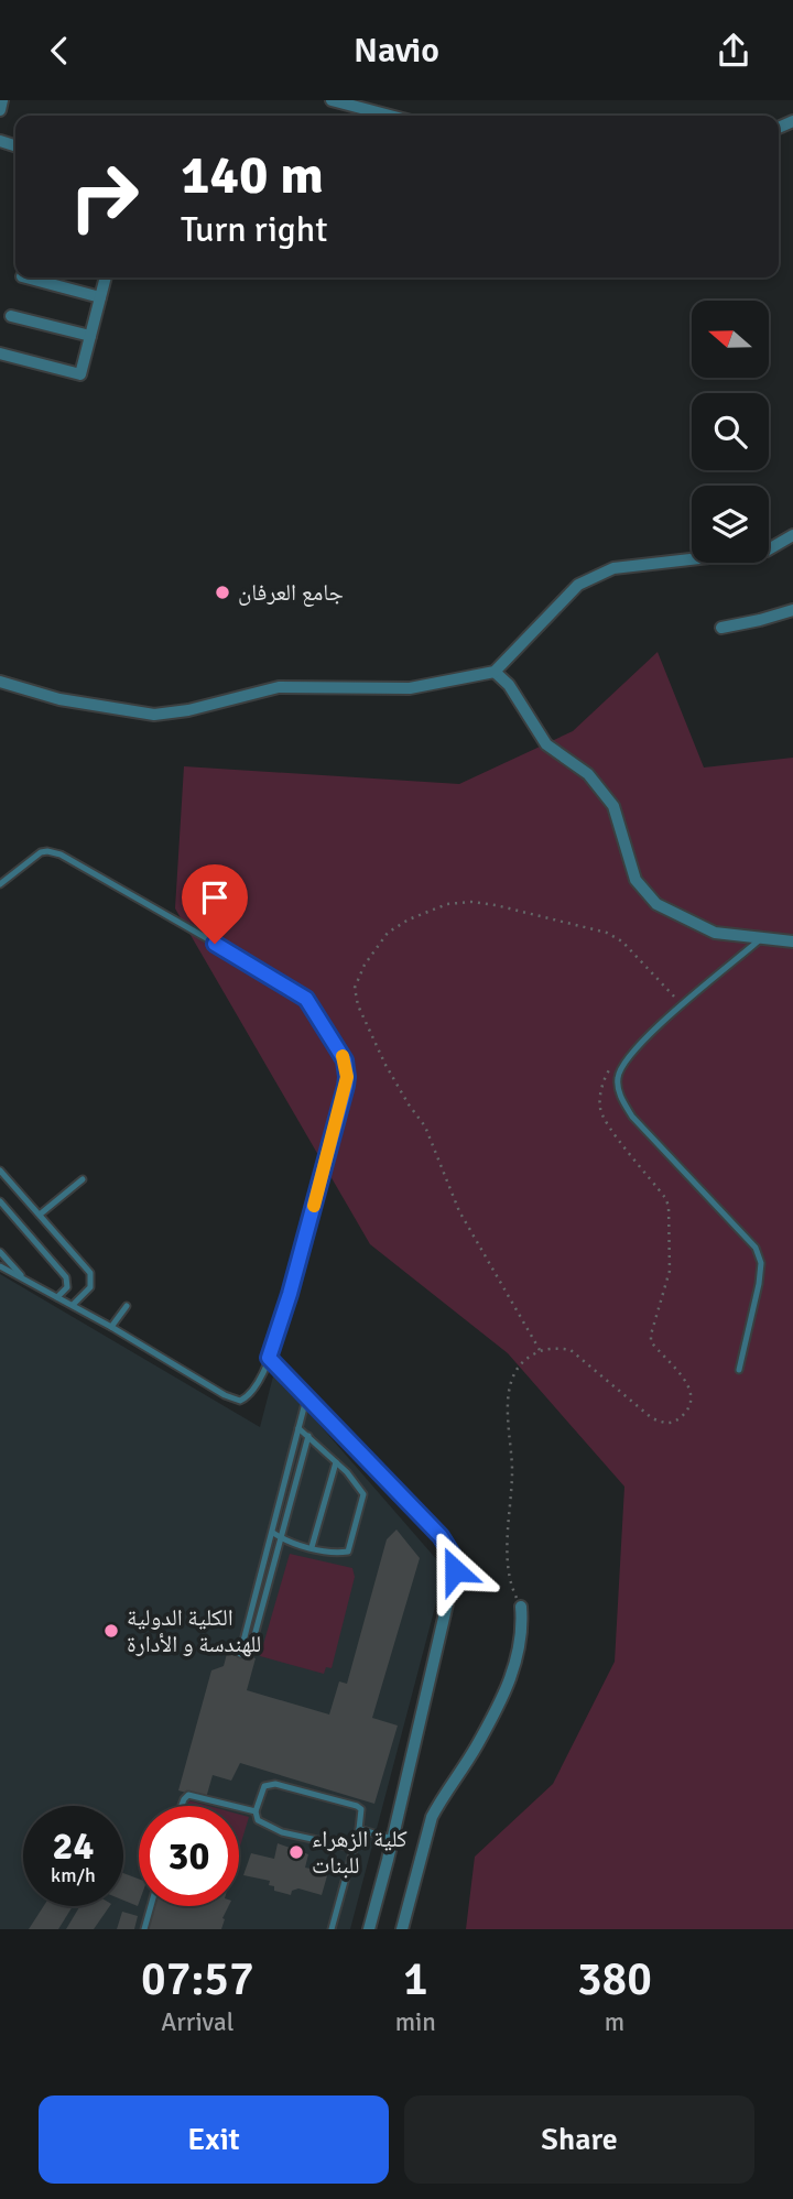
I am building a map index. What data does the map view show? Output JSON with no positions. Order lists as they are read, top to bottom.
{
  "places": ["جامع العرفان", "الكلية الدولية للهندسة و الأدارة", "كلية الزهراء للبنات"],
  "north": "left",
  "page": {
    "header": "Navio",
    "turn": ["140 m", "Turn right"],
    "speed": "24 km/h",
    "limit": "30",
    "eta": [
      "07:57",
      "Arrival",
      "1",
      "min",
      "380",
      "m"
    ],
    "buttons": ["Exit", "Share"]
  }
}
